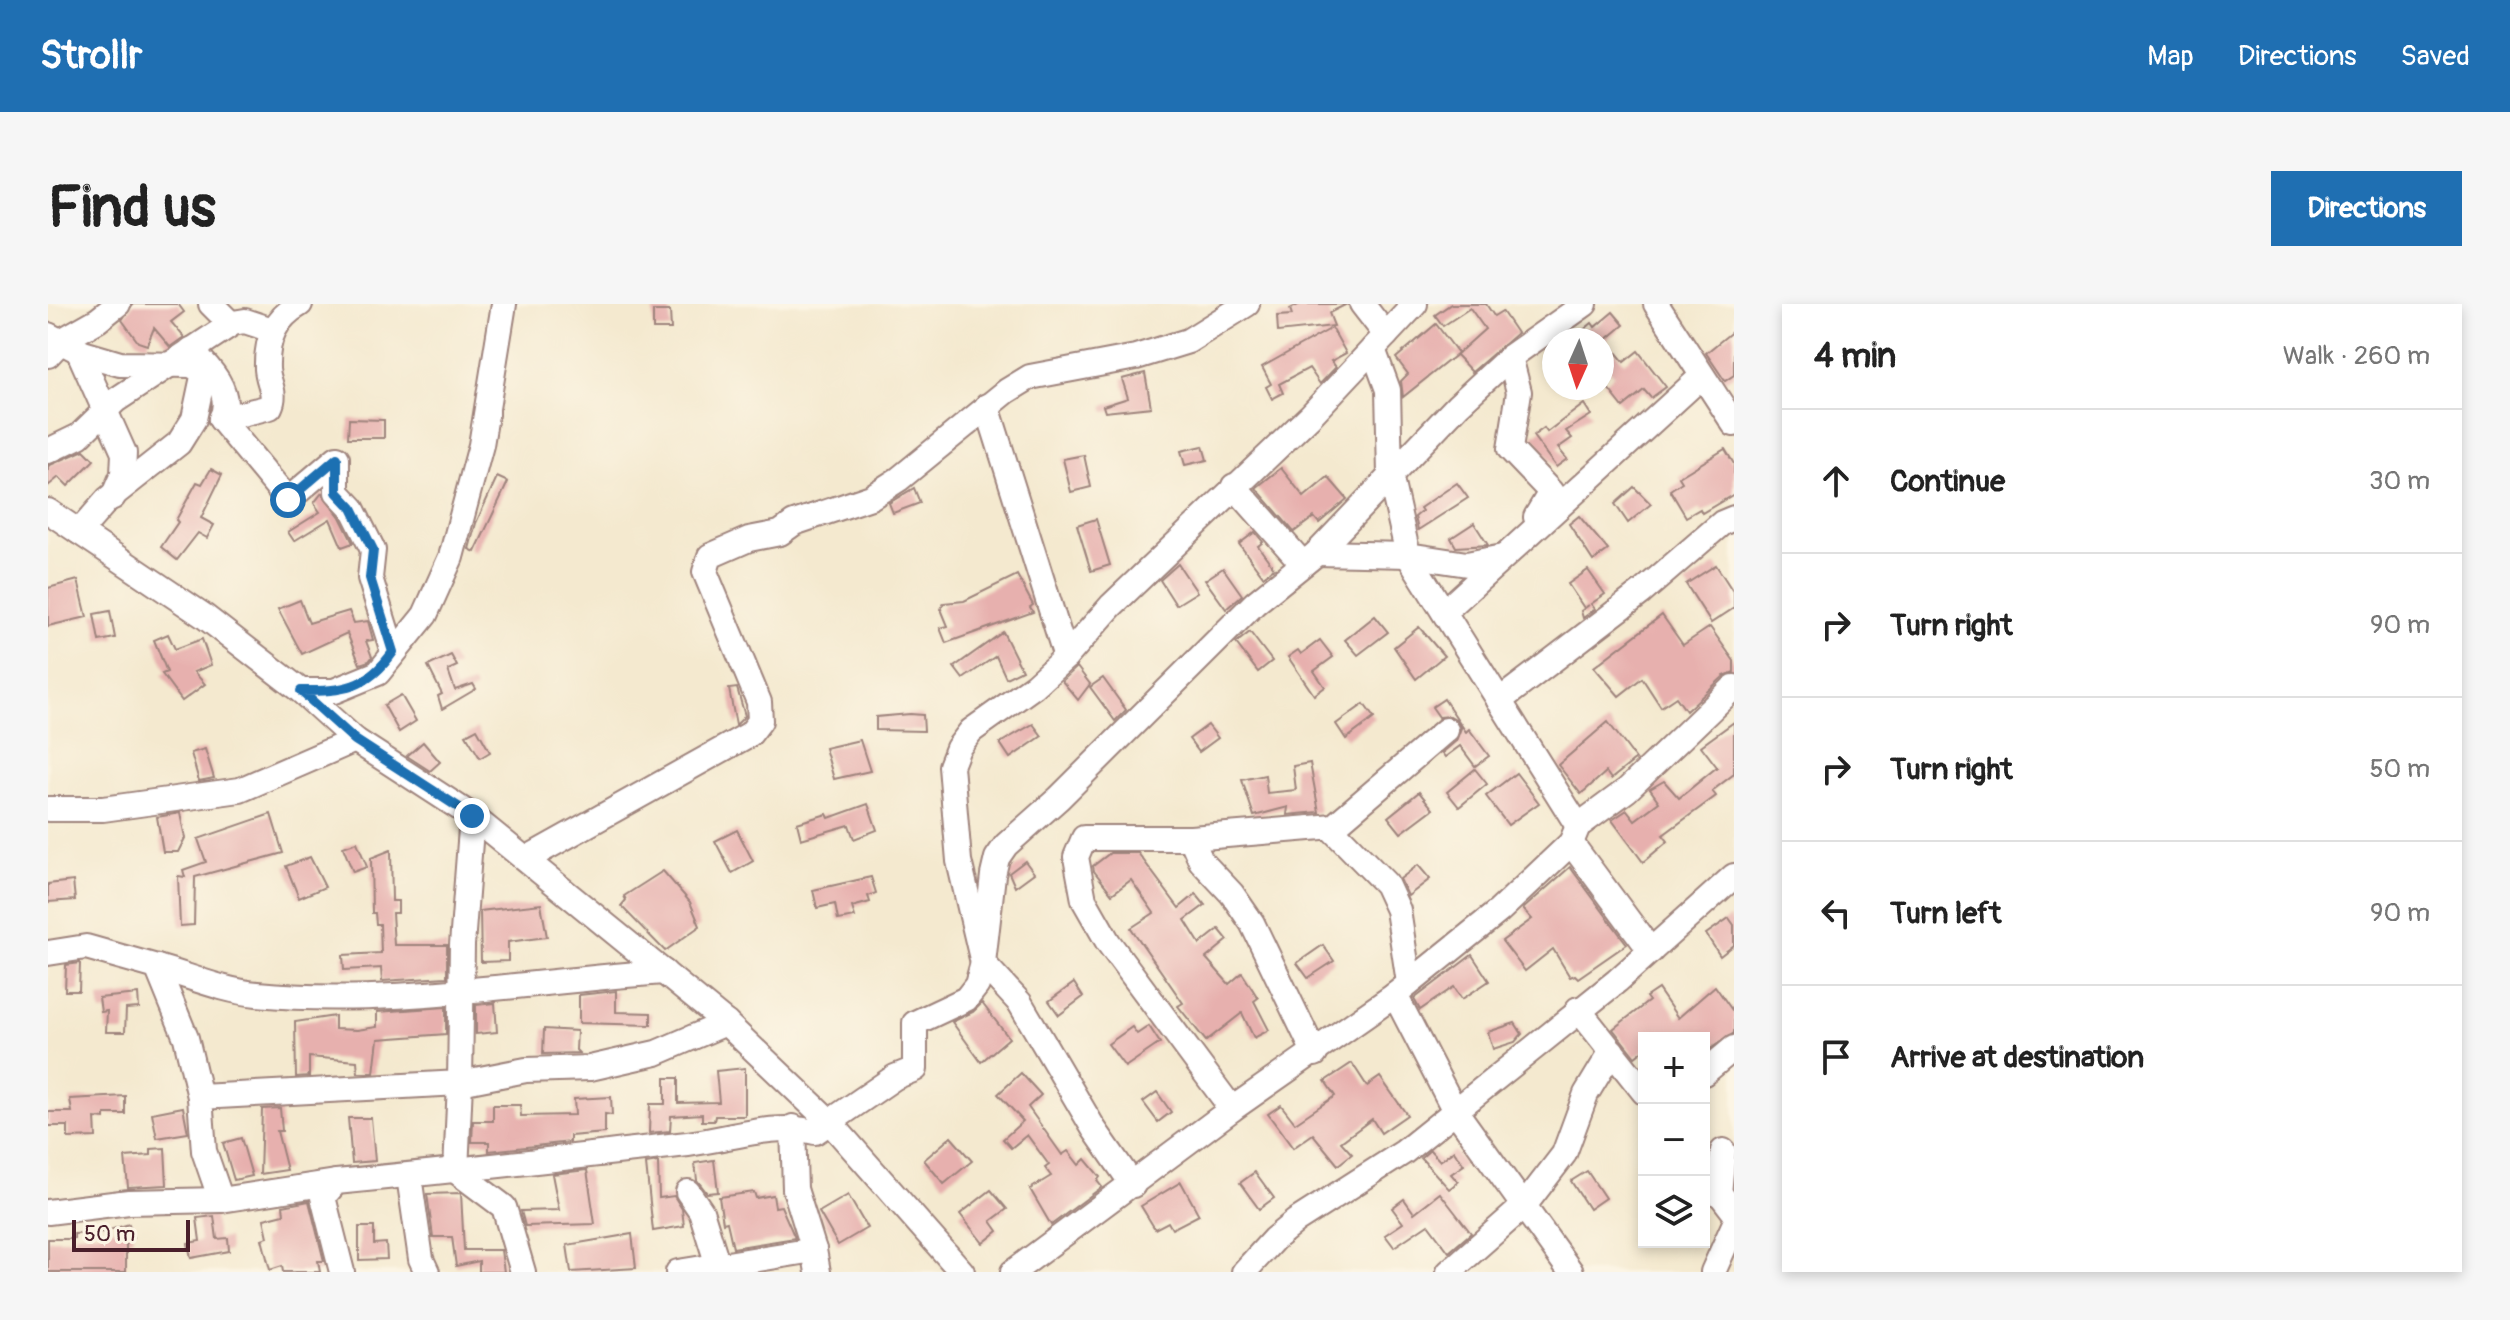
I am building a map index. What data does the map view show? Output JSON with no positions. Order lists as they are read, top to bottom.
{
  "scale_bar": "50 m",
  "north": "bottom",
  "page": {
    "header": "Strollr",
    "nav": ["Map", "Directions", "Saved"],
    "buttons": "Directions",
    "title": "Find us",
    "heading": ["4 min", "Walk · 260 m"],
    "list": [
      ["Continue", "30 m"],
      ["Turn right", "90 m"],
      ["Turn right", "50 m"],
      ["Turn left", "90 m"],
      "Arrive at destination"
    ],
    "map_buttons": ["+", "−"],
    "scale": "50 m"
  }
}
